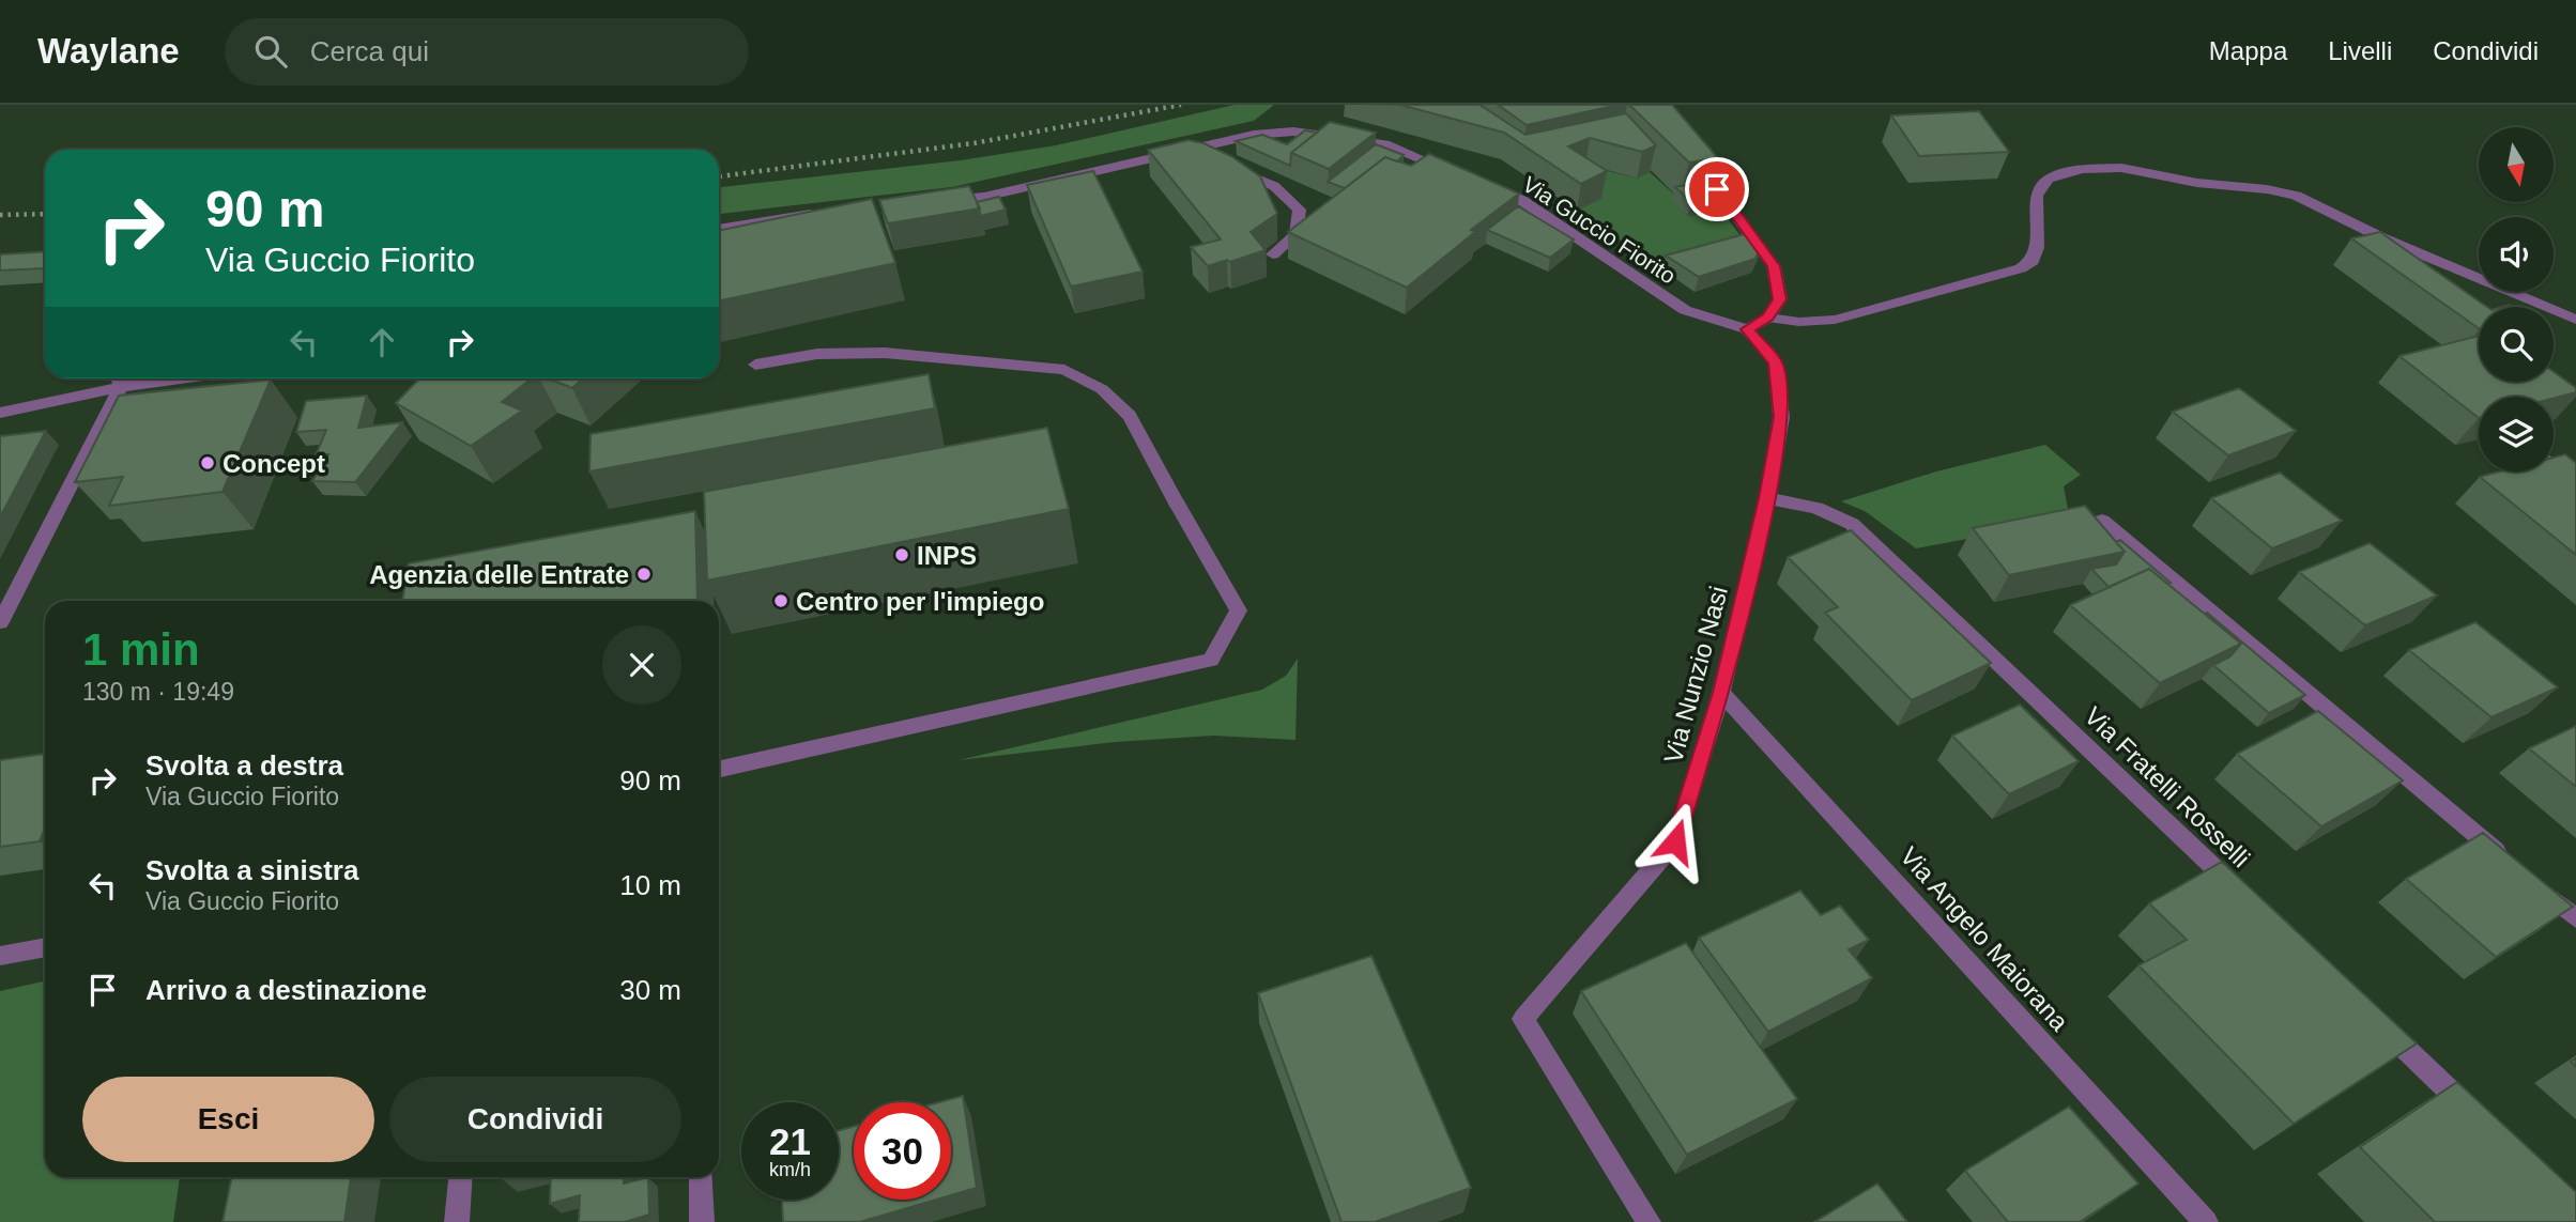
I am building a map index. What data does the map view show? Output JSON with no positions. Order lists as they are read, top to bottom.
{
  "streets": {
    "street": [
      "Via Guccio Fiorito",
      "Via Nunzio Nasi",
      "Via Fratelli Rosselli",
      "Via Angelo Maiorana"
    ]
  },
  "crossings": [
    ["Via Guccio Fiorito", "Via Nunzio Nasi"],
    ["Via Nunzio Nasi", "Via Fratelli Rosselli"],
    ["Via Nunzio Nasi", "Via Angelo Maiorana"]
  ],
  "places": [
    "Concept",
    "INPS",
    "Agenzia delle Entrate",
    "Centro per l'impiego"
  ],
  "north": "bottom",
  "page": {
    "header": "Waylane",
    "search": "Cerca qui",
    "nav": ["Mappa", "Livelli", "Condividi"],
    "turn": ["90 m", "Via Guccio Fiorito"],
    "heading": ["1 min", "130 m · 19:49"],
    "list": [
      {
        "name": "Svolta a destra",
        "note": "Via Guccio Fiorito",
        "value": "90 m"
      },
      {
        "name": "Svolta a sinistra",
        "note": "Via Guccio Fiorito",
        "value": "10 m"
      },
      {
        "name": "Arrivo a destinazione",
        "value": "30 m"
      }
    ],
    "buttons": ["Esci", "Condividi"],
    "speed": "21 km/h",
    "limit": "30"
  }
}
